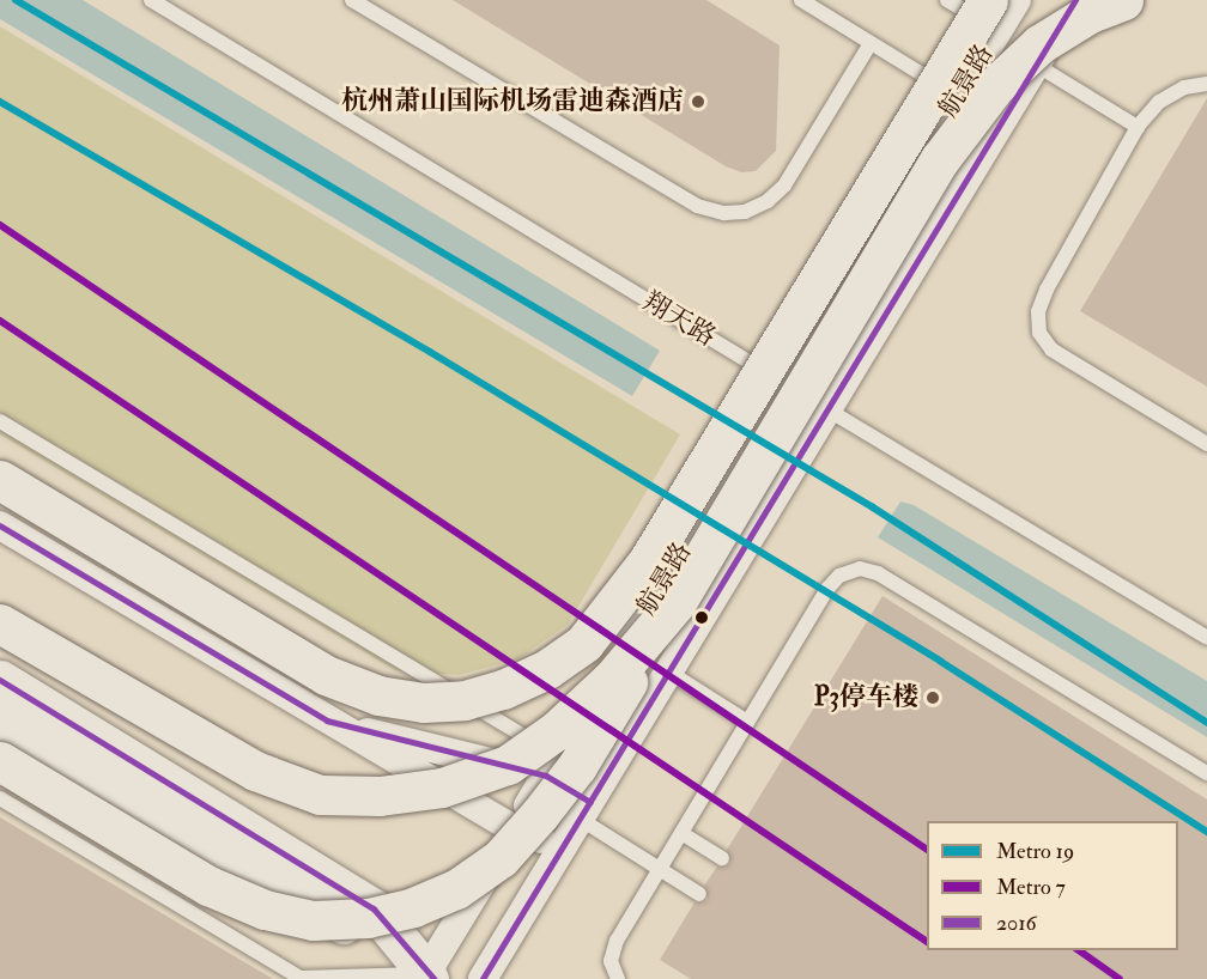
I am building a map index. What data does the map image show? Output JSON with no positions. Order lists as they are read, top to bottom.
{
  "streets": {
    "street": ["航景路"],
    "lane": ["翔天路"]
  },
  "crossings": [
    ["航景路", "翔天路"]
  ],
  "places": ["杭州萧山国际机场雷迪森酒店", "P3停车楼"],
  "lines": ["metro line 19", "transit line 2016", "metro line 7"],
  "legend": ["Metro 19", "Metro 7", "2016"]
}
